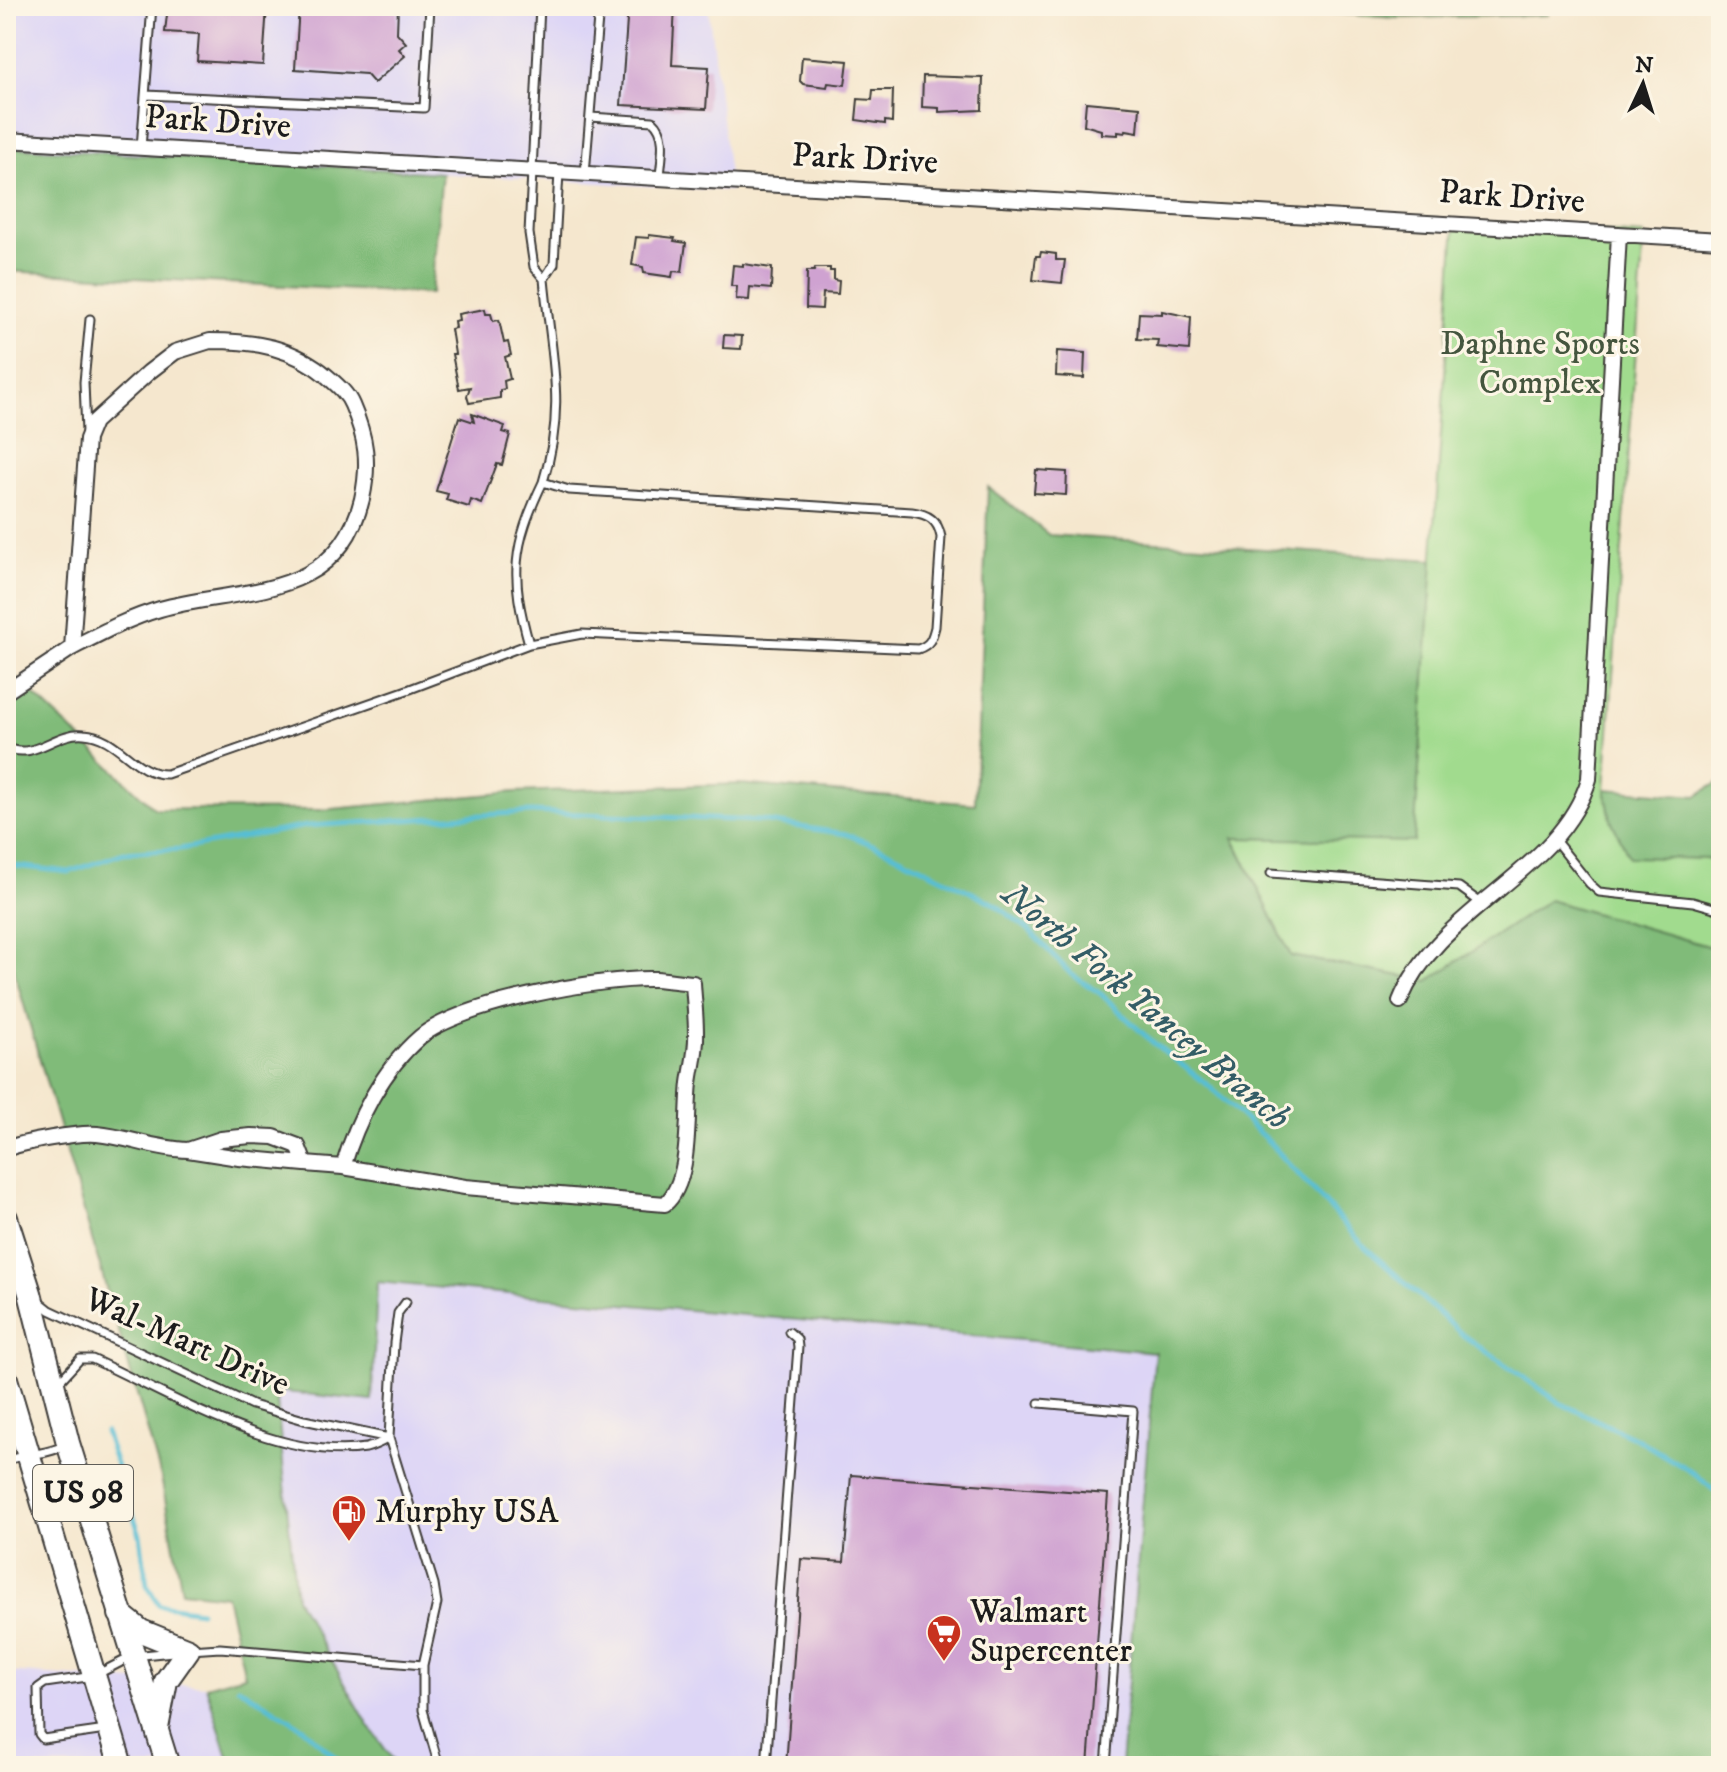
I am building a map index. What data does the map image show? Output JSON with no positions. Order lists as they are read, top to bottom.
{
  "streets": {
    "main road": ["US 98"],
    "street": ["Park Drive"],
    "lane": ["Wal-Mart Drive"]
  },
  "crossings": [
    ["Wal-Mart Drive", "US 98"]
  ],
  "water": ["North Fork Yancey Branch"],
  "parks": ["Daphne Sports Complex"],
  "places": {
    "fuel station": ["Murphy USA"],
    "supermarket": ["Walmart Supercenter"]
  },
  "north": "top"
}
